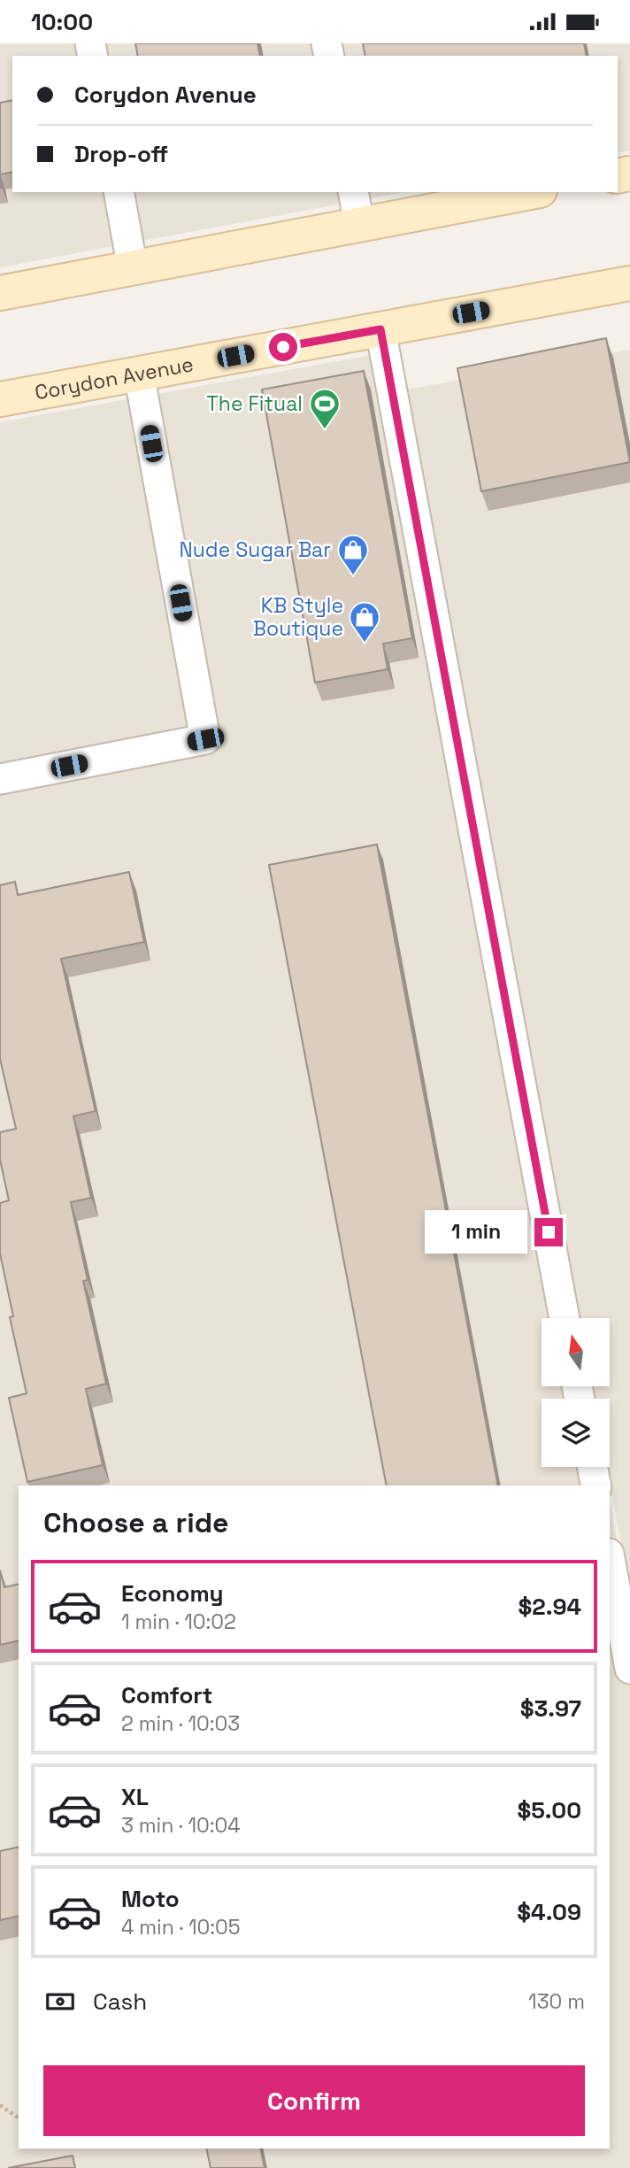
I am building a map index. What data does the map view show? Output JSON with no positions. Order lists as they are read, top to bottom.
{
  "streets": {
    "main road": ["Corydon Avenue"]
  },
  "places": {
    "sports": ["The Fitual"],
    "shop": ["Nude Sugar Bar", "KB Style Boutique"]
  },
  "north": "top",
  "page": {
    "status": "10:00",
    "banner": ["Corydon Avenue", "Drop-off"],
    "bubble": "1 min",
    "heading": "Choose a ride",
    "list": [
      {
        "name": "Economy",
        "note": "1 min · 10:02",
        "value": "$2.94"
      },
      {
        "name": "Comfort",
        "note": "2 min · 10:03",
        "value": "$3.97"
      },
      {
        "name": "XL",
        "note": "3 min · 10:04",
        "value": "$5.00"
      },
      {
        "name": "Moto",
        "note": "4 min · 10:05",
        "value": "$4.09"
      }
    ],
    "pay": ["Cash", "130 m"],
    "buttons": "Confirm"
  }
}
